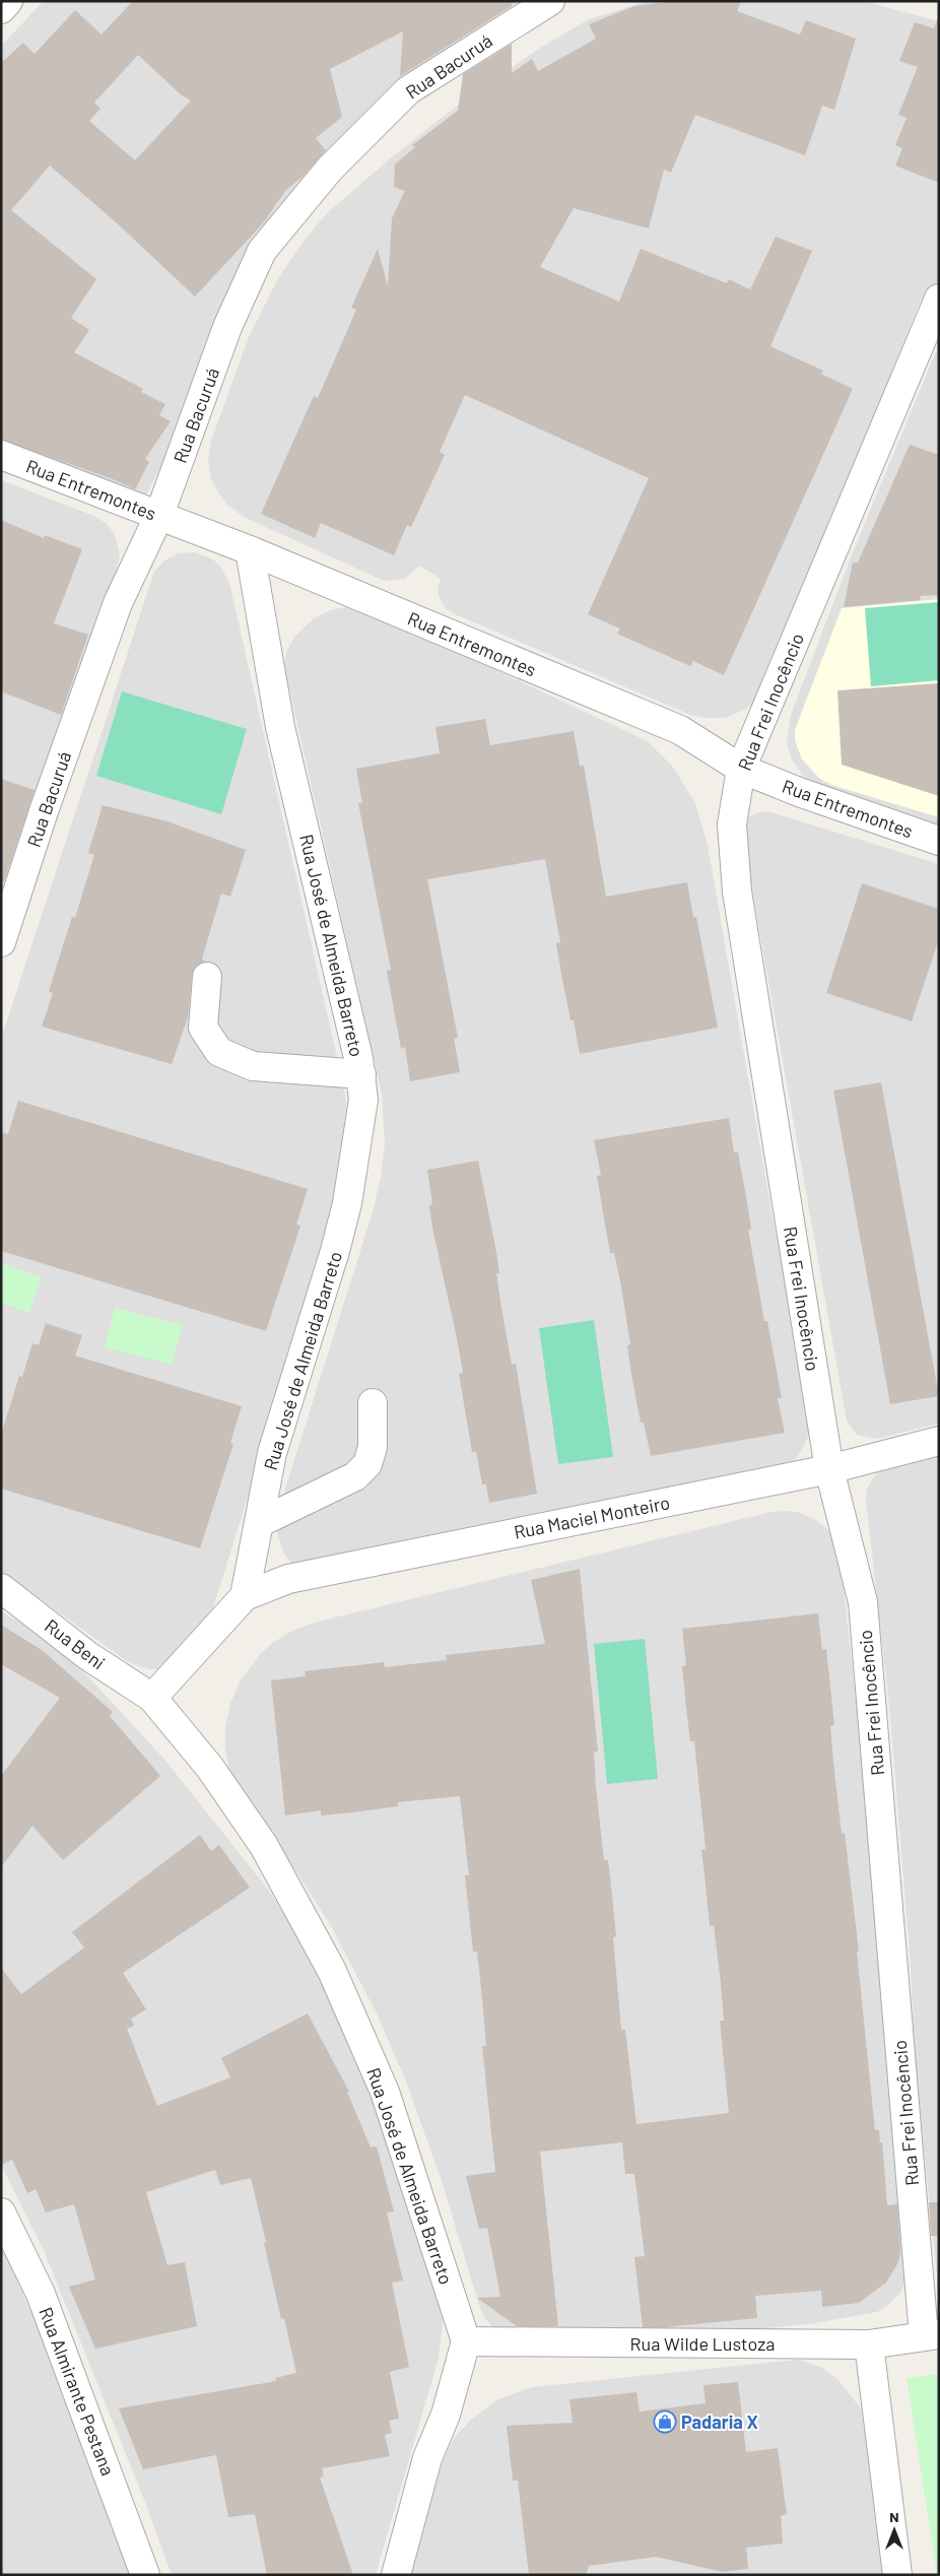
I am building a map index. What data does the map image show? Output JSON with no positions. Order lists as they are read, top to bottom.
{
  "streets": {
    "street": [
      "Rua Bacuruá",
      "Rua Entremontes",
      "Rua Frei Inocêncio",
      "Rua José de Almeida Barreto",
      "Rua Maciel Monteiro",
      "Rua Beni",
      "Rua Wilde Lustoza",
      "Rua Almirante Pestana"
    ]
  },
  "crossings": [
    ["Rua Bacuruá", "Rua Entremontes"],
    ["Rua Entremontes", "Rua Frei Inocêncio"],
    ["Rua Entremontes", "Rua José de Almeida Barreto"],
    ["Rua Frei Inocêncio", "Rua Maciel Monteiro"],
    ["Rua Frei Inocêncio", "Rua Wilde Lustoza"],
    ["Rua José de Almeida Barreto", "Rua Maciel Monteiro"],
    ["Rua José de Almeida Barreto", "Rua Beni"],
    ["Rua José de Almeida Barreto", "Rua Wilde Lustoza"]
  ],
  "places": {
    "shop": ["Padaria X"]
  },
  "north": "top"
}
